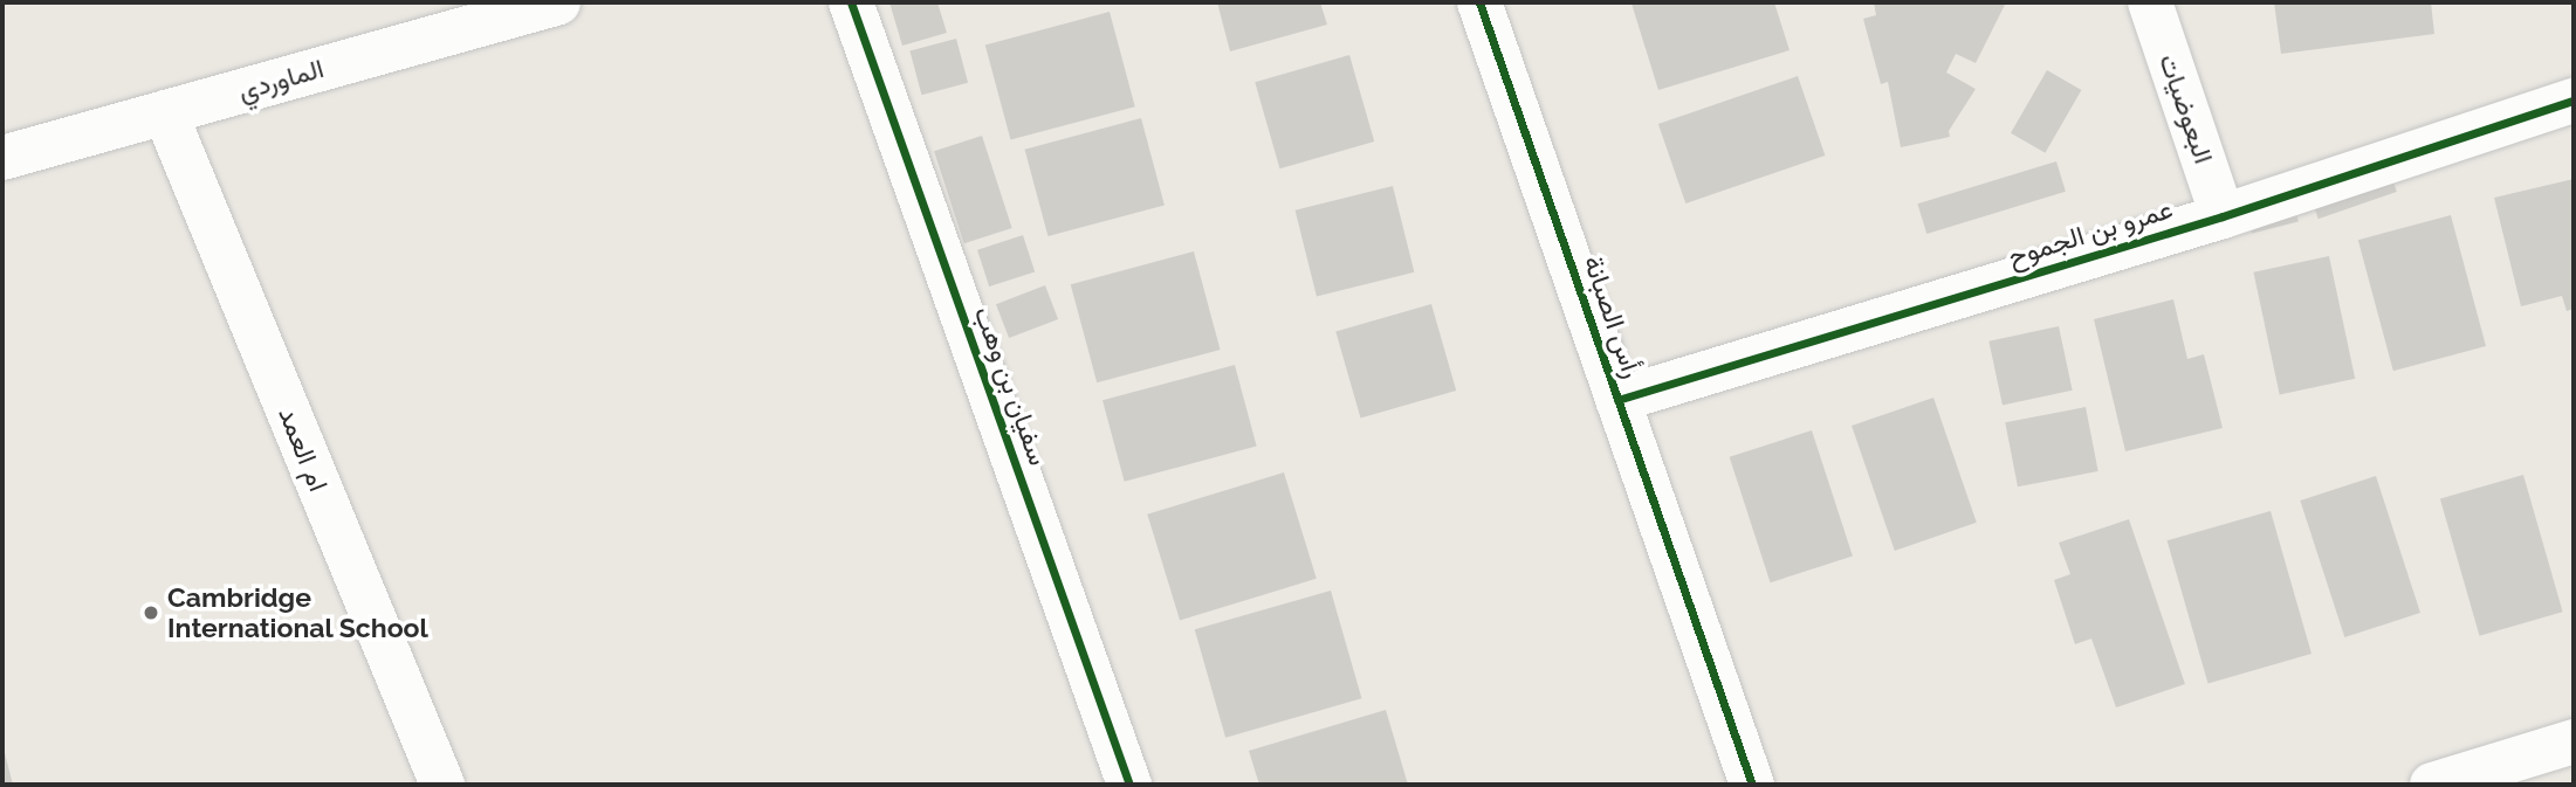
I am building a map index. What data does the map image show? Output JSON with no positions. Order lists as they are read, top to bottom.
{
  "streets": {
    "street": [
      "الماوردي",
      "البعوضيات",
      "عمرو بن الجموح",
      "رأس الصبانة",
      "سفيان بن وهب",
      "ام العمد"
    ]
  },
  "crossings": [
    ["الماوردي", "ام العمد"],
    ["البعوضيات", "عمرو بن الجموح"],
    ["عمرو بن الجموح", "رأس الصبانة"]
  ],
  "places": ["Cambridge International School"]
}
